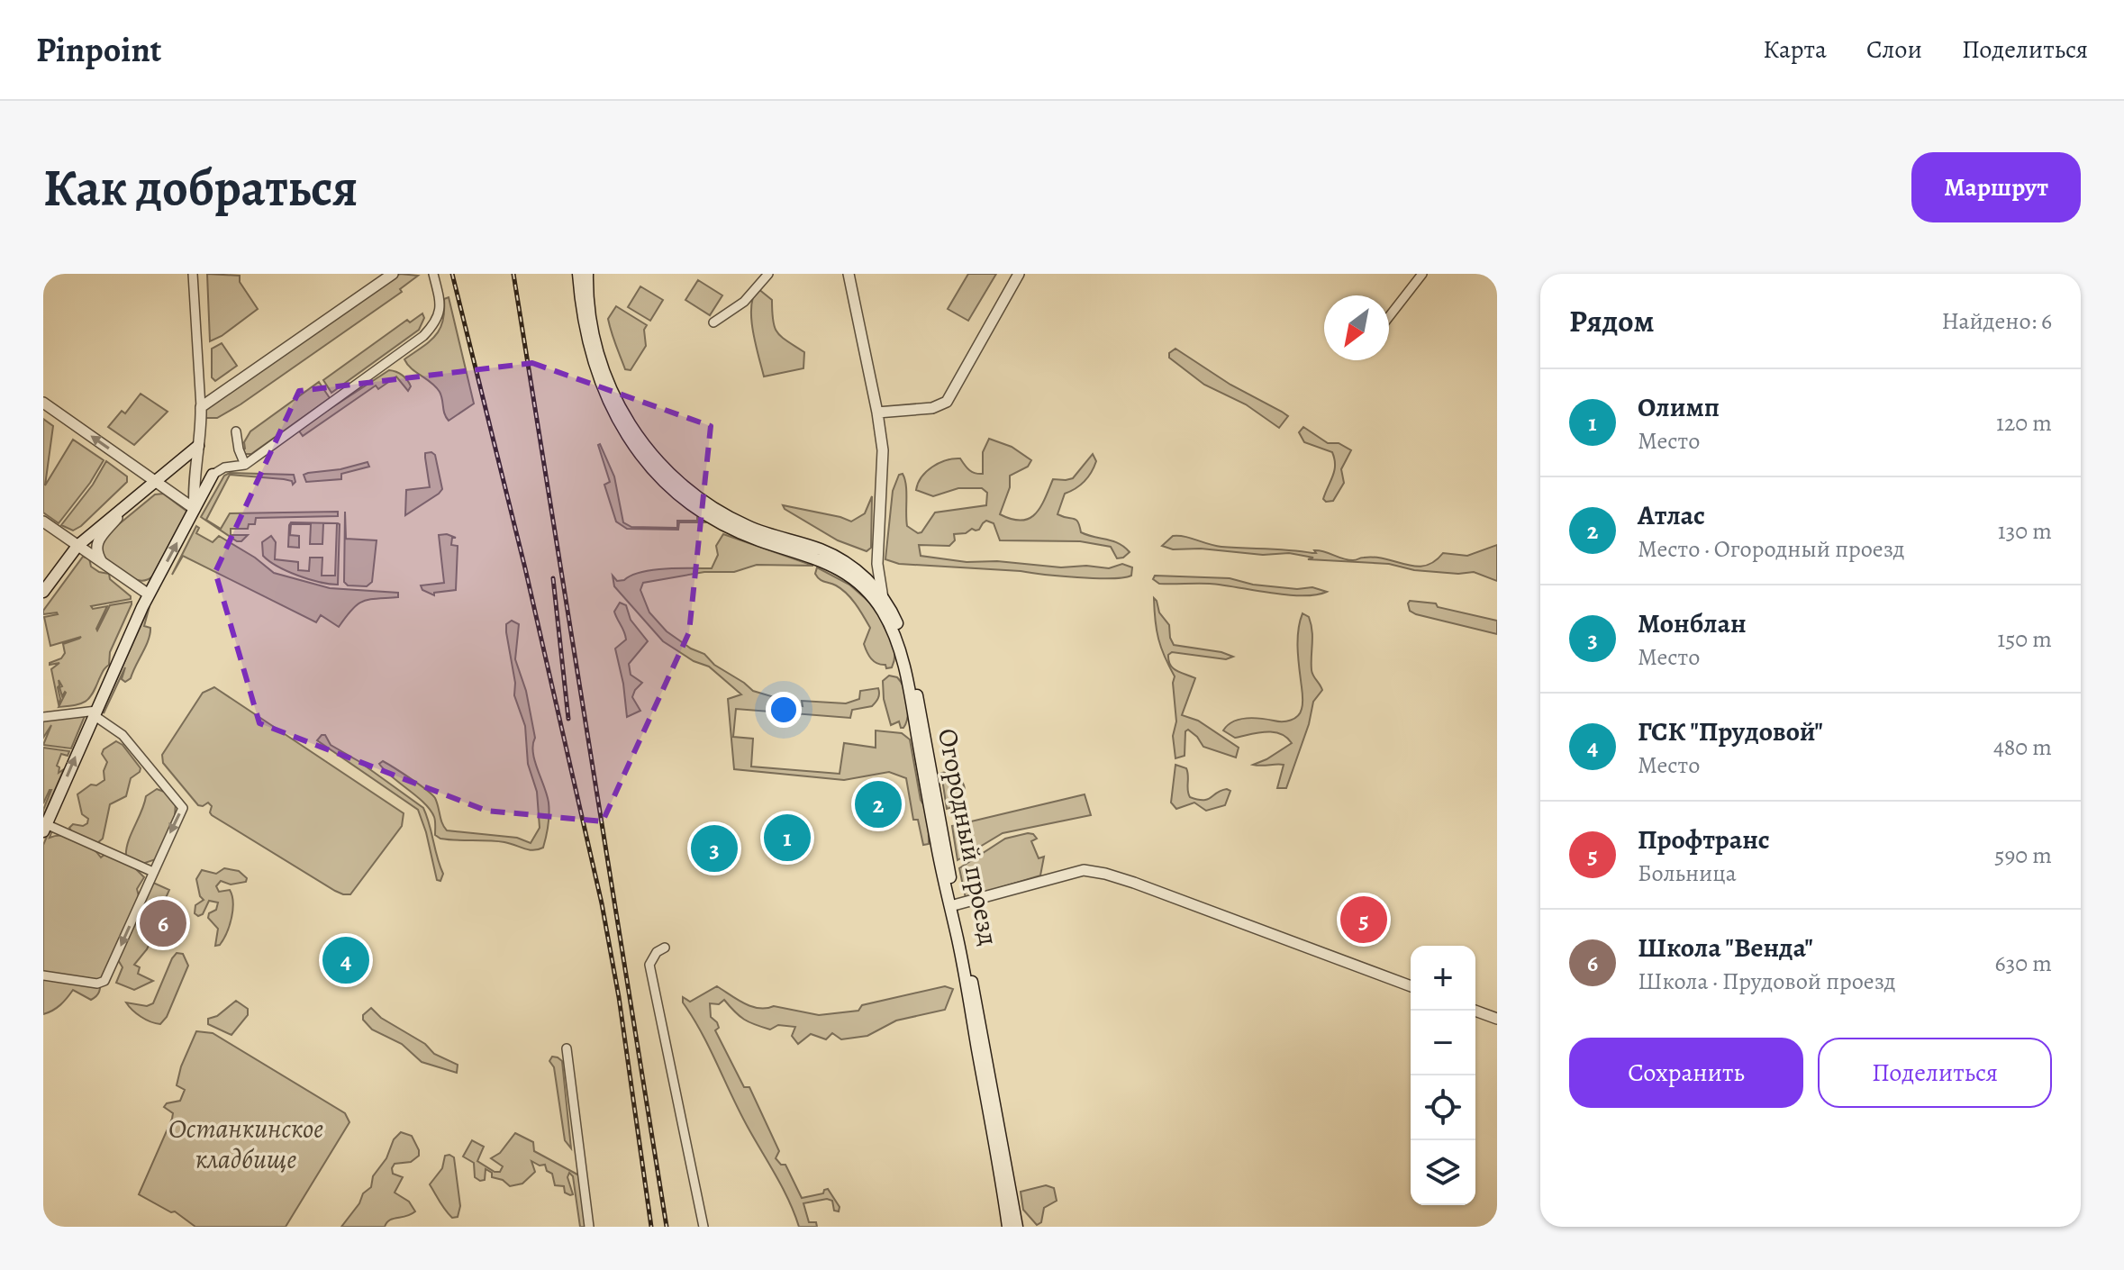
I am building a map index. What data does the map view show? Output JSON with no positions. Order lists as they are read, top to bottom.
{
  "streets": {
    "main road": ["Огородный проезд"]
  },
  "parks": ["Останкинское кладбище"],
  "north": "bottom left",
  "page": {
    "header": "Pinpoint",
    "nav": ["Карта", "Слои", "Поделиться"],
    "buttons": [
      "Маршрут",
      ["Сохранить", "Поделиться"]
    ],
    "title": "Как добраться",
    "heading": ["Рядом", "Найдено: 6"],
    "list": [
      {
        "mark": "1",
        "name": "Олимп",
        "note": "Место",
        "value": "120 m"
      },
      {
        "mark": "2",
        "name": "Атлас",
        "note": "Место · Огородный проезд",
        "value": "130 m"
      },
      {
        "mark": "3",
        "name": "Монблан",
        "note": "Место",
        "value": "150 m"
      },
      {
        "mark": "4",
        "name": "ГСК \"Прудовой\"",
        "note": "Место",
        "value": "480 m"
      },
      {
        "mark": "5",
        "name": "Профтранс",
        "note": "Больница",
        "value": "590 m"
      },
      {
        "mark": "6",
        "name": "Школа \"Венда\"",
        "note": "Школа · Прудовой проезд",
        "value": "630 m"
      }
    ],
    "pins": [
      "2",
      "1",
      "3",
      "5",
      "6",
      "4"
    ],
    "map_buttons": ["+", "−"]
  }
}
